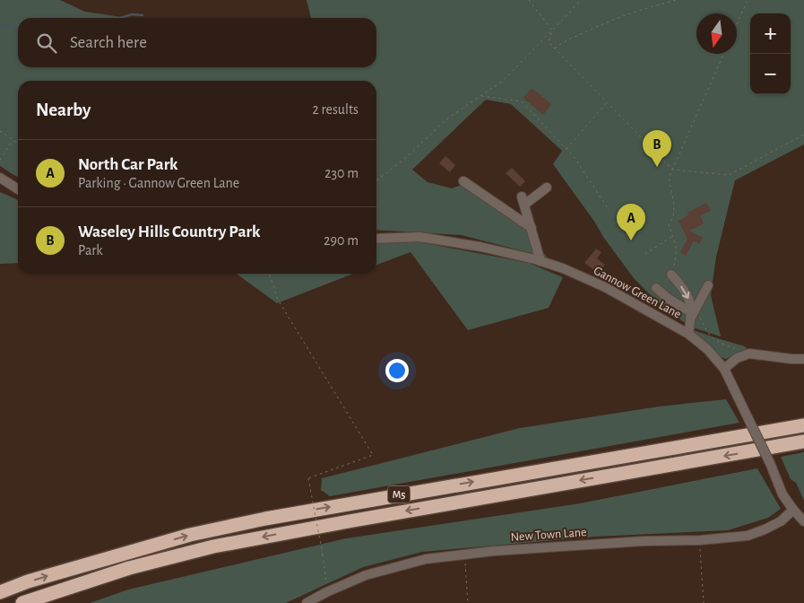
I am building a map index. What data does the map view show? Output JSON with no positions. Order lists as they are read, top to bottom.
{
  "streets": {
    "highway": ["M5"],
    "street": ["Gannow Green Lane", "New Town Lane"]
  },
  "crossings": [
    ["Gannow Green Lane", "New Town Lane"]
  ],
  "north": "bottom",
  "page": {
    "map_buttons": ["+", "−"],
    "search": "Search here",
    "heading": ["Nearby", "2 results"],
    "pins": ["B", "A"],
    "list": [
      {
        "mark": "A",
        "name": "North Car Park",
        "note": "Parking · Gannow Green Lane",
        "value": "230 m"
      },
      {
        "mark": "B",
        "name": "Waseley Hills Country Park",
        "note": "Park",
        "value": "290 m"
      }
    ]
  }
}
